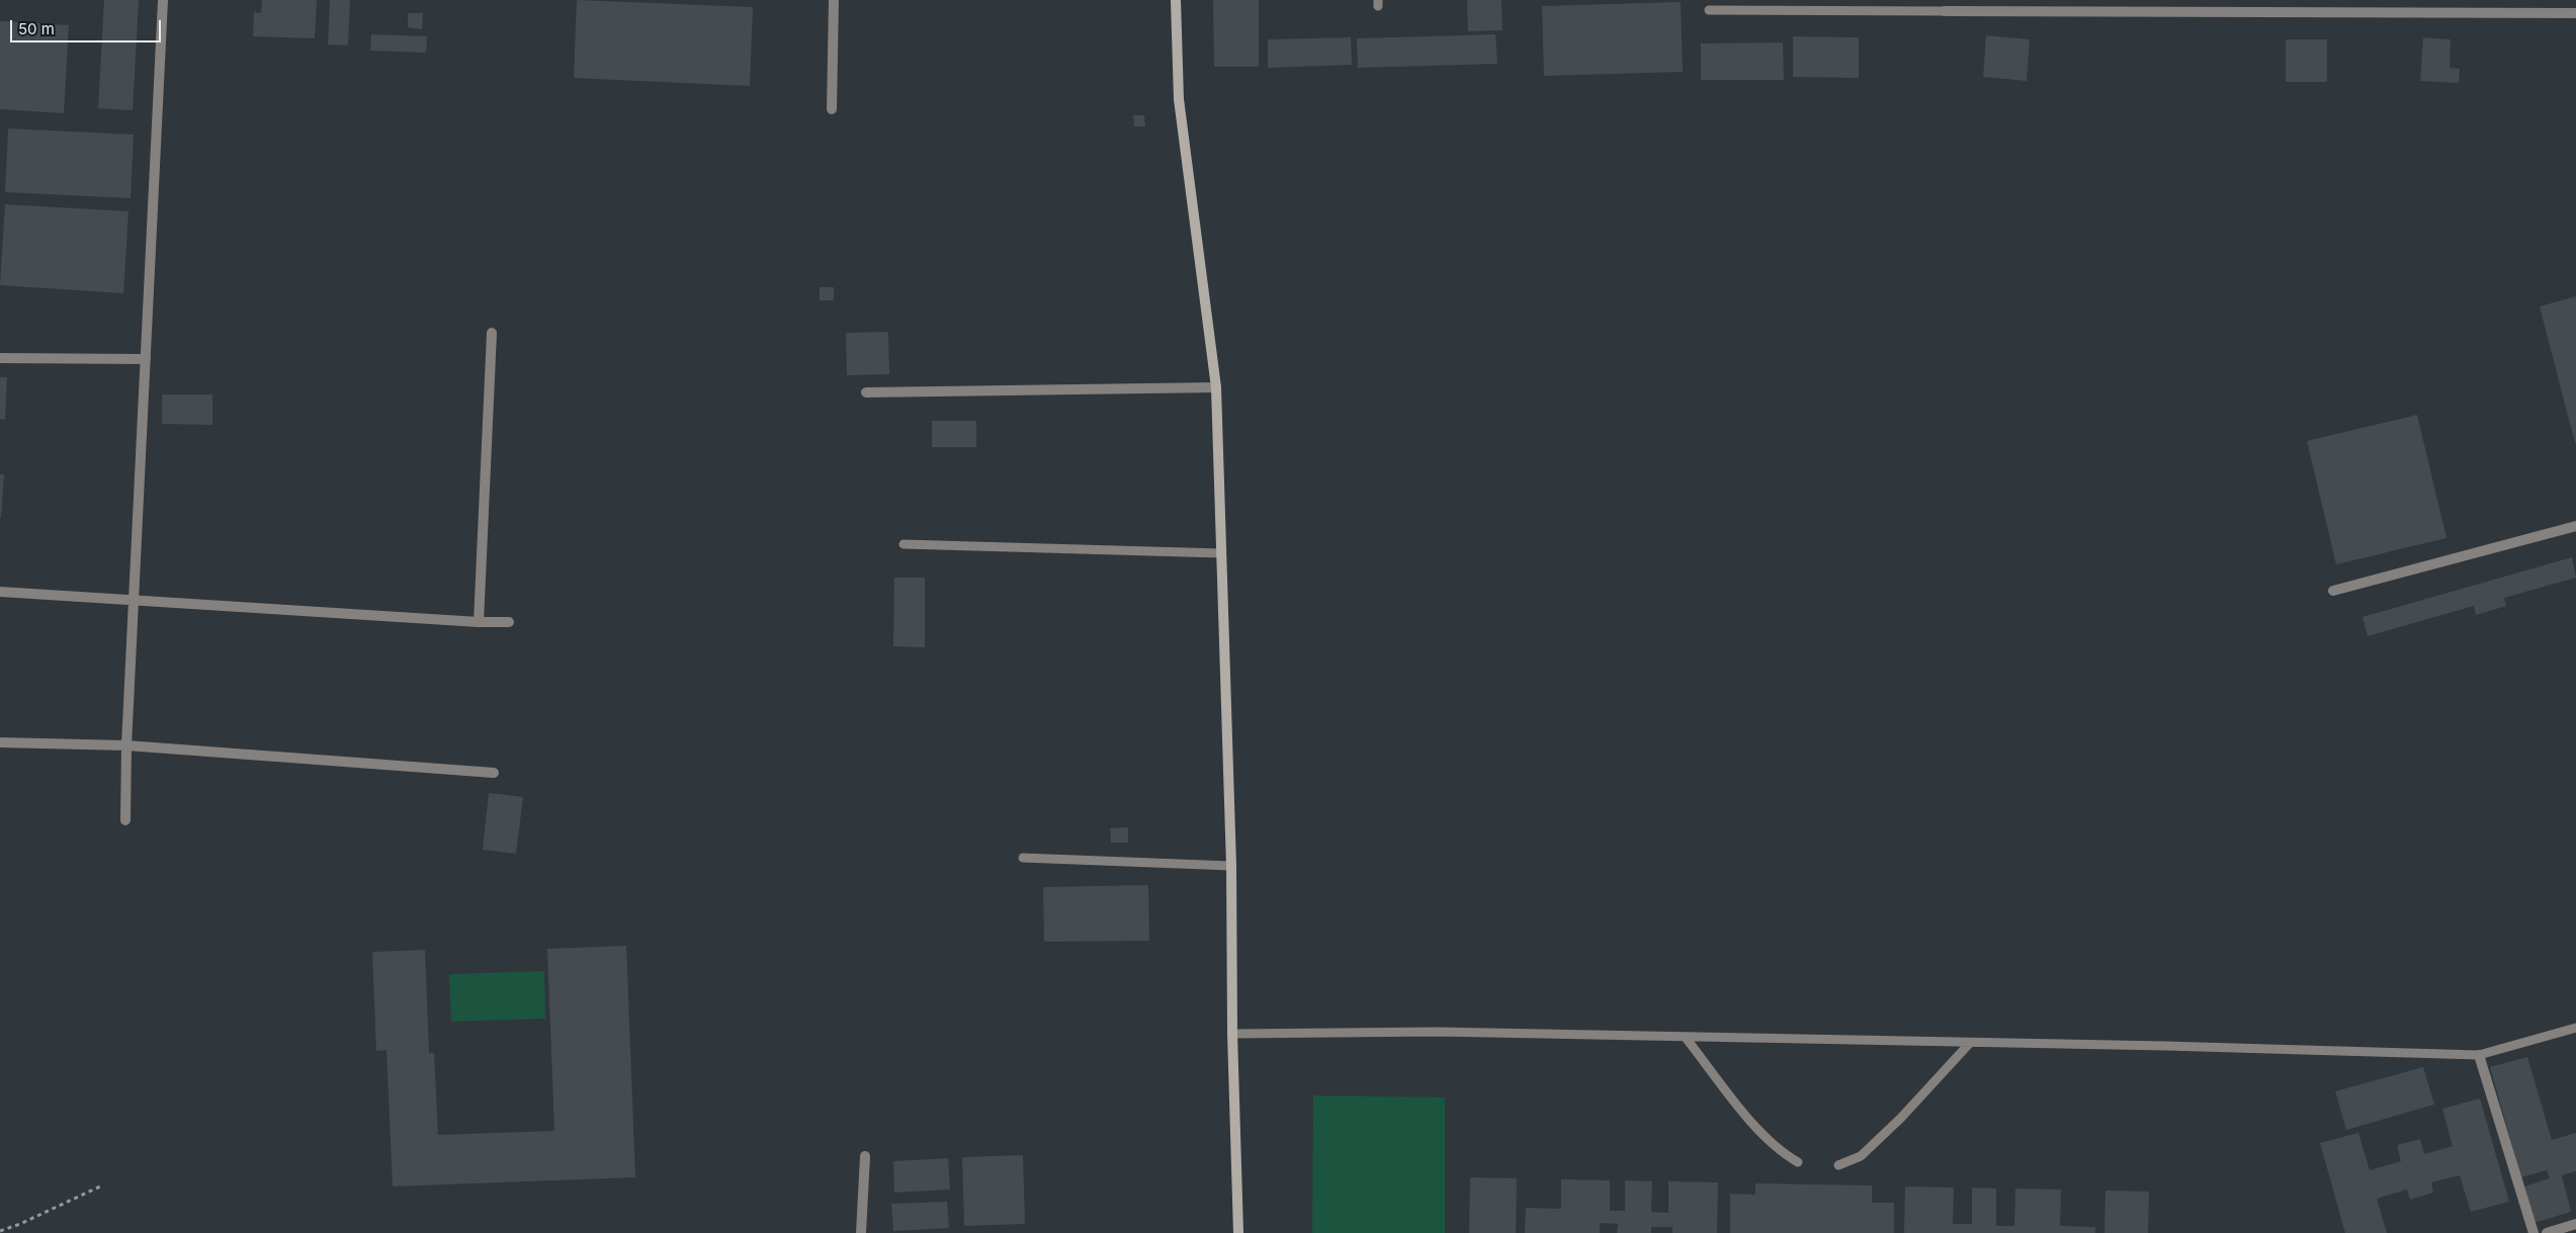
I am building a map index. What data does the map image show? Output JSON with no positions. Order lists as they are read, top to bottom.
{
  "scale_bar": "50 m"
}
